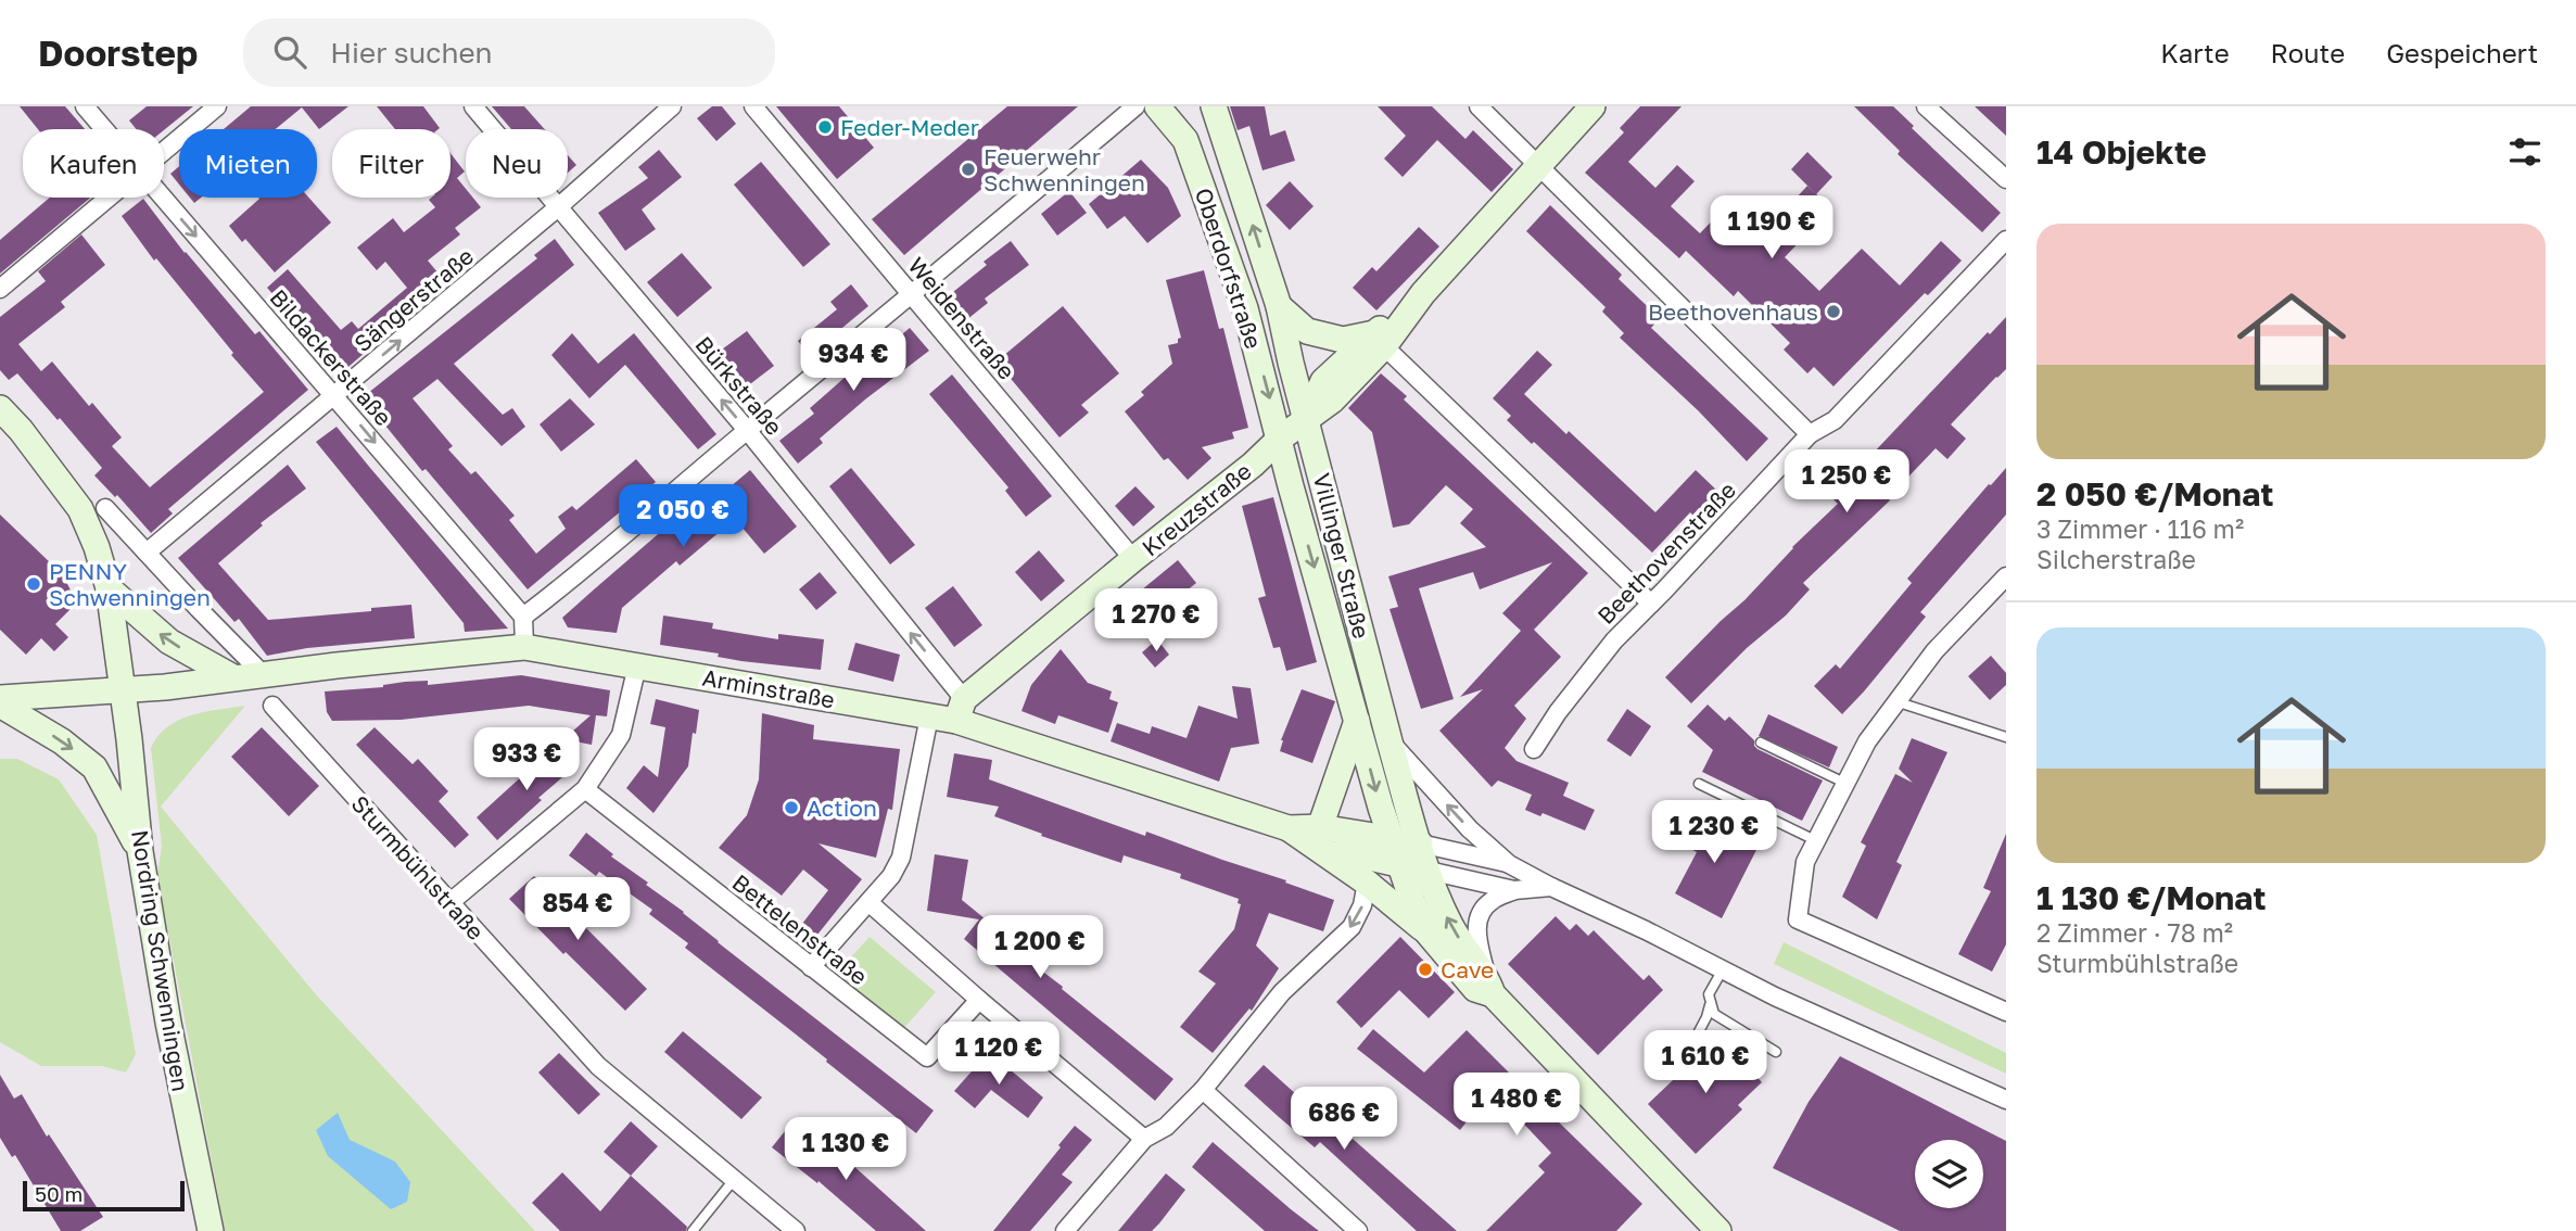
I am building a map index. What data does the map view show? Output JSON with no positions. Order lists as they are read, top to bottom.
{
  "streets": {
    "main road": [
      "Oberdorfstraße",
      "Kreuzstraße",
      "Villinger Straße",
      "Arminstraße",
      "Nordring Schwenningen"
    ],
    "street": [
      "Sängerstraße",
      "Weidenstraße",
      "Bildackerstraße",
      "Bürkstraße",
      "Beethovenstraße",
      "Sturmbühlstraße",
      "Bettelenstraße"
    ]
  },
  "crossings": [
    ["Oberdorfstraße", "Kreuzstraße"],
    ["Oberdorfstraße", "Villinger Straße"],
    ["Sängerstraße", "Bildackerstraße"],
    ["Sängerstraße", "Bürkstraße"],
    ["Weidenstraße", "Kreuzstraße"],
    ["Bürkstraße", "Kreuzstraße"],
    ["Bürkstraße", "Arminstraße"],
    ["Kreuzstraße", "Villinger Straße"],
    ["Kreuzstraße", "Arminstraße"],
    ["Villinger Straße", "Arminstraße"],
    ["Arminstraße", "Nordring Schwenningen"]
  ],
  "one_way": [
    "Oberdorfstraße",
    "Sängerstraße",
    "Bildackerstraße",
    "Bürkstraße"
  ],
  "places": [
    "Feder-Meder",
    "Feuerwehr Schwenningen",
    "Beethovenhaus",
    "PENNY Schwenningen",
    "Action",
    "Cave"
  ],
  "scale_bar": "50 m",
  "page": {
    "header": "Doorstep",
    "search": "Hier suchen",
    "nav": ["Karte", "Route", "Gespeichert"],
    "heading": "14 Objekte",
    "chip": [
      "Kaufen",
      "Mieten",
      "Filter",
      "Neu"
    ],
    "price": [
      "1 190 €",
      "934 €",
      "1 250 €",
      "2 050 €",
      "1 270 €",
      "933 €",
      "1 230 €",
      "854 €",
      "1 200 €",
      "1 120 €",
      "1 610 €",
      "1 480 €",
      "686 €",
      "1 130 €"
    ],
    "list": [
      {
        "name": "2 050 €/Monat",
        "note": "3 Zimmer · 116 m² · Silcherstraße"
      },
      {
        "name": "1 130 €/Monat",
        "note": "2 Zimmer · 78 m² · Sturmbühlstraße"
      }
    ],
    "scale": "50 m"
  }
}
